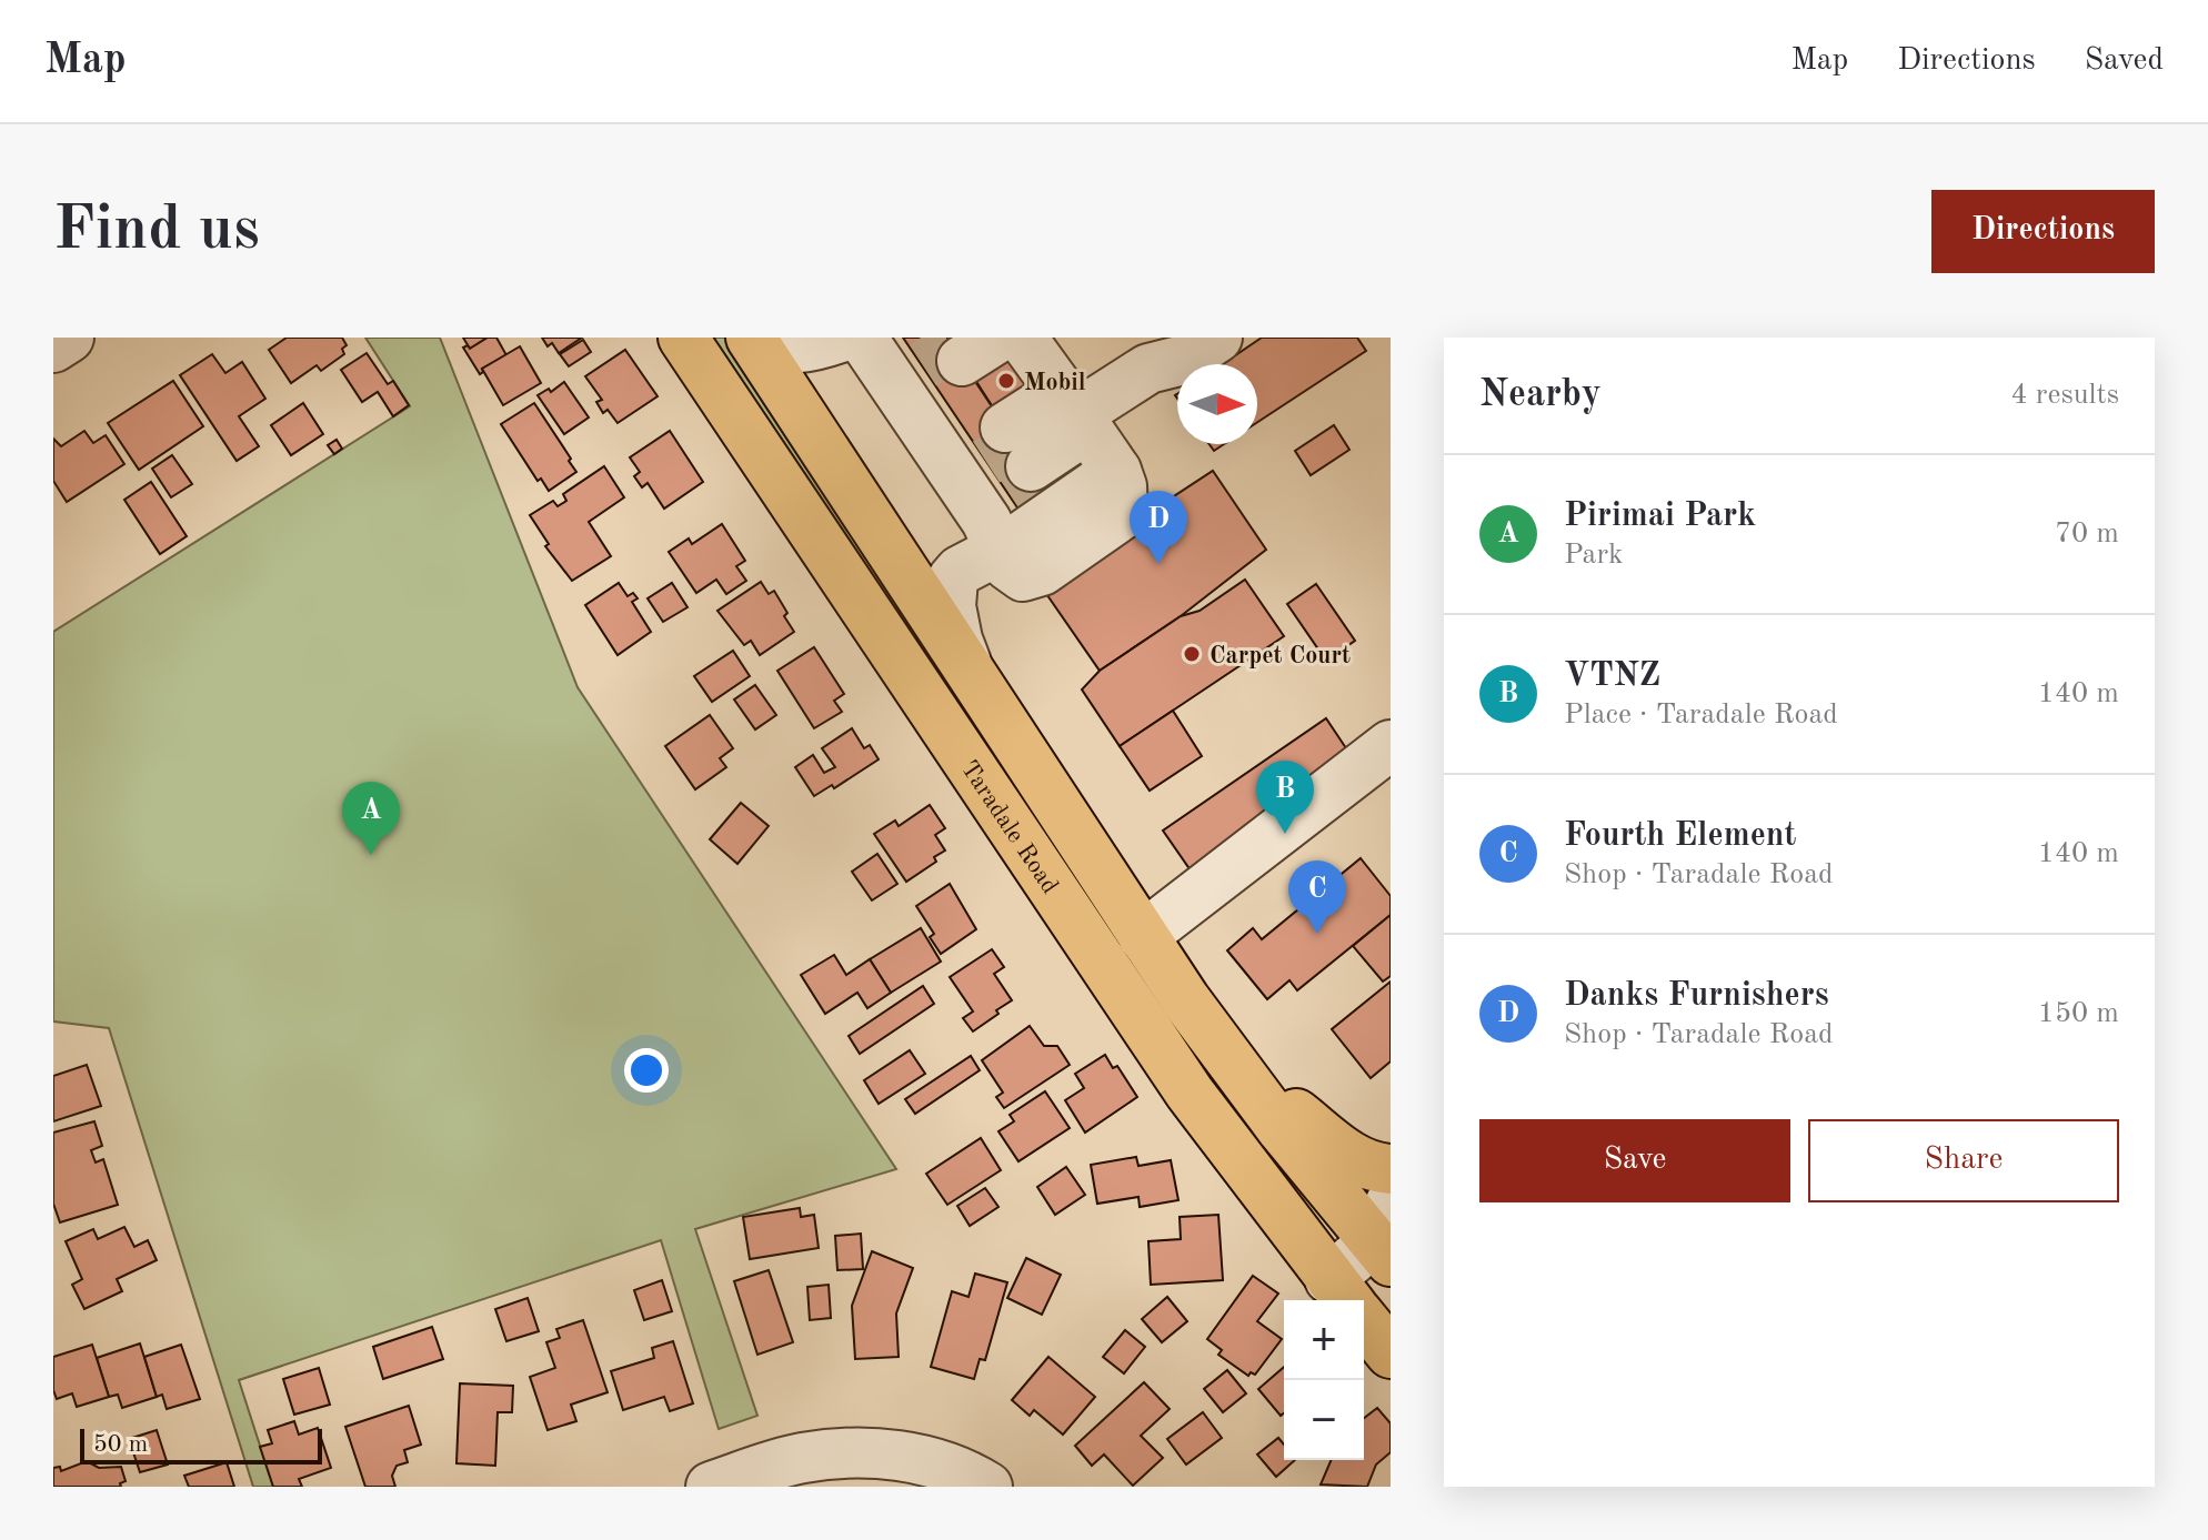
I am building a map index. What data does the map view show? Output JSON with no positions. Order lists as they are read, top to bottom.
{
  "streets": {
    "highway": ["Taradale Road"]
  },
  "places": ["Mobil", "Carpet Court"],
  "scale_bar": "50 m",
  "north": "right",
  "page": {
    "header": "Map",
    "nav": ["Map", "Directions", "Saved"],
    "buttons": [
      "Directions",
      ["Save", "Share"]
    ],
    "title": "Find us",
    "heading": ["Nearby", "4 results"],
    "list": [
      {
        "mark": "A",
        "name": "Pirimai Park",
        "note": "Park",
        "value": "70 m"
      },
      {
        "mark": "B",
        "name": "VTNZ",
        "note": "Place · Taradale Road",
        "value": "140 m"
      },
      {
        "mark": "C",
        "name": "Fourth Element",
        "note": "Shop · Taradale Road",
        "value": "140 m"
      },
      {
        "mark": "D",
        "name": "Danks Furnishers",
        "note": "Shop · Taradale Road",
        "value": "150 m"
      }
    ],
    "pins": [
      "D",
      "B",
      "A",
      "C"
    ],
    "map_buttons": ["+", "−"],
    "scale": "50 m"
  }
}
